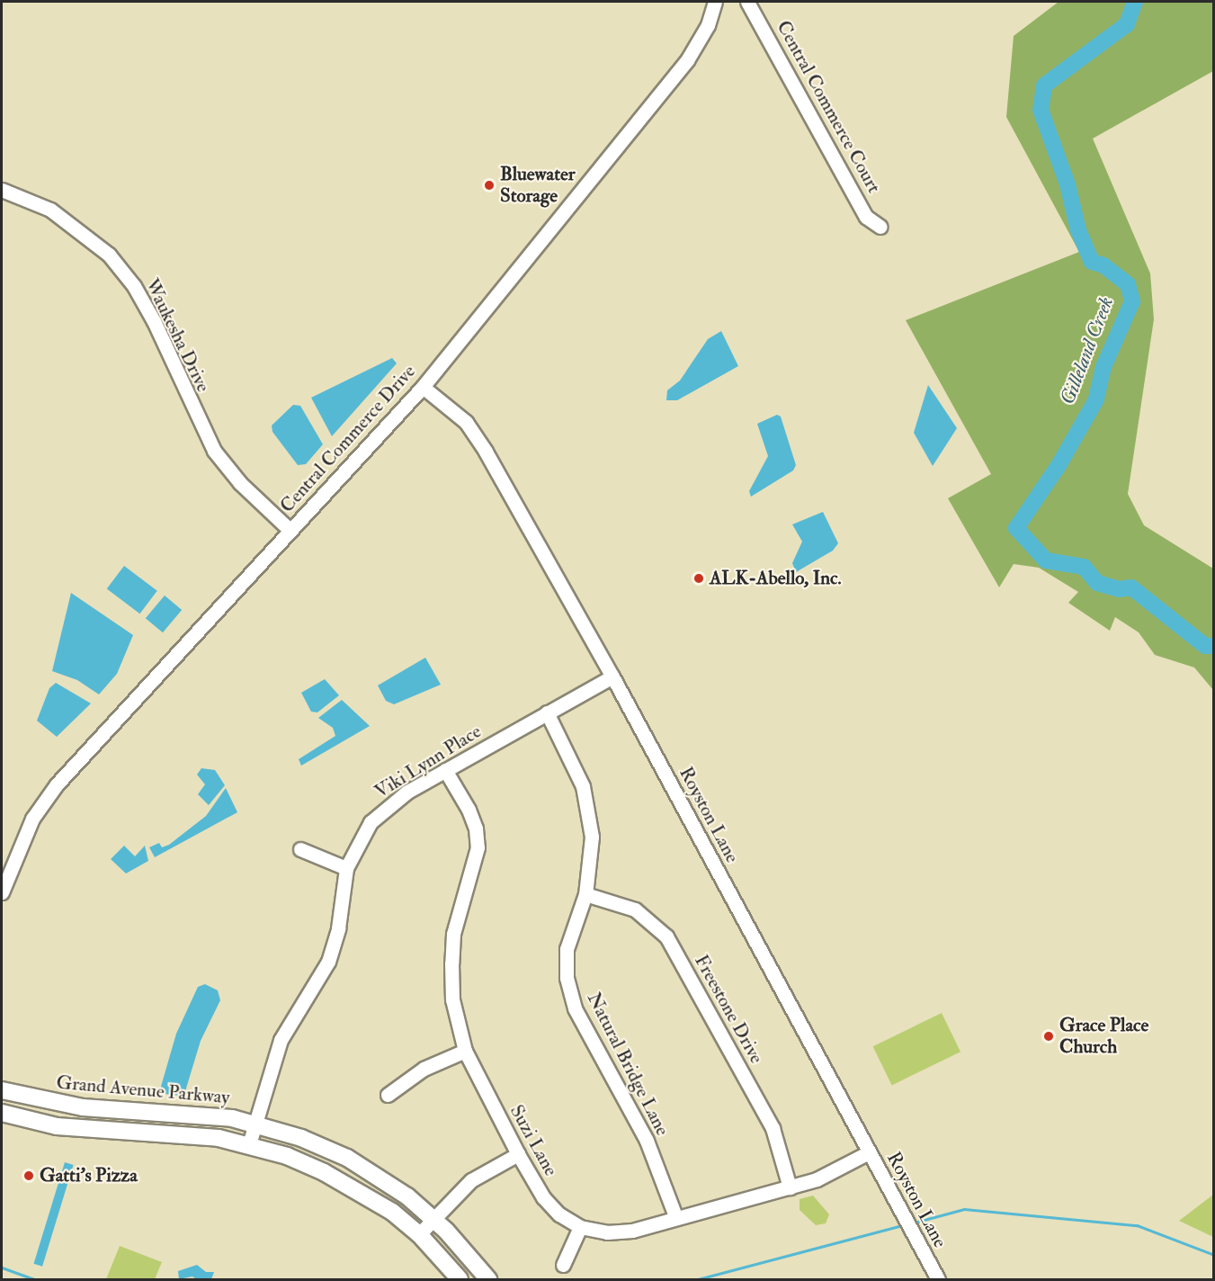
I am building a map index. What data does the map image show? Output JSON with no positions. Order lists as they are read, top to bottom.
{
  "streets": {
    "main road": ["Grand Avenue Parkway"],
    "street": [
      "Central Commerce Court",
      "Waukesha Drive",
      "Central Commerce Drive",
      "Viki Lynn Place",
      "Royston Lane",
      "Freestone Drive",
      "Natural Bridge Lane",
      "Suzi Lane"
    ]
  },
  "crossings": [
    ["Waukesha Drive", "Central Commerce Drive"],
    ["Central Commerce Drive", "Royston Lane"],
    ["Viki Lynn Place", "Royston Lane"],
    ["Viki Lynn Place", "Natural Bridge Lane"],
    ["Viki Lynn Place", "Grand Avenue Parkway"],
    ["Viki Lynn Place", "Suzi Lane"],
    ["Royston Lane", "Suzi Lane"],
    ["Freestone Drive", "Natural Bridge Lane"],
    ["Freestone Drive", "Suzi Lane"],
    ["Natural Bridge Lane", "Suzi Lane"]
  ],
  "water": ["Gilleland Creek"],
  "places": [
    "Bluewater Storage",
    "ALK-Abello, Inc.",
    "Grace Place Church",
    "Gatti's Pizza"
  ]
}
